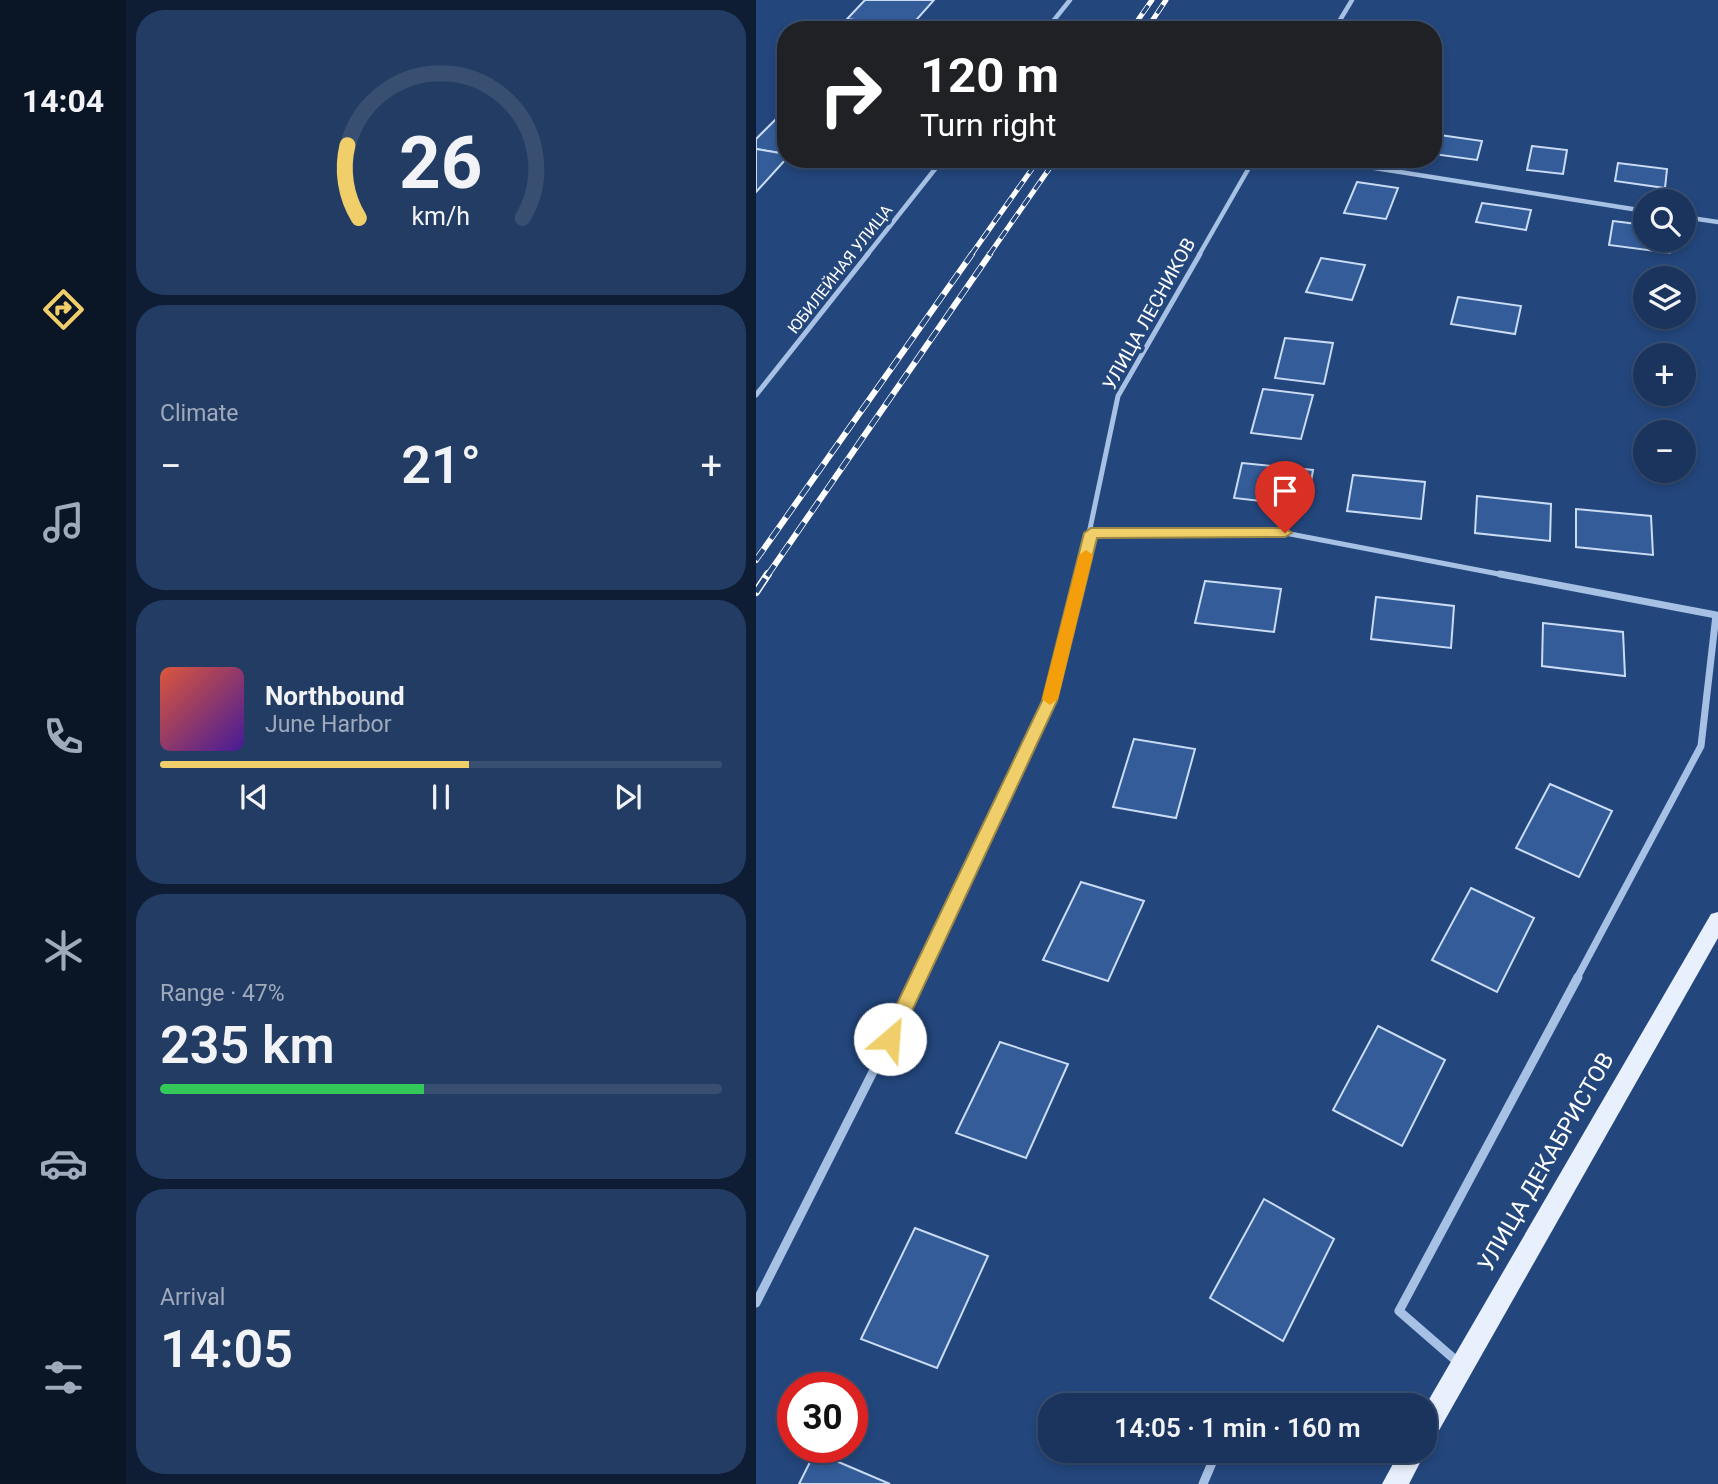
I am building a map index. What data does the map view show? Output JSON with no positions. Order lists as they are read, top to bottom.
{
  "streets": {
    "main road": ["УЛИЦА ДЕКАБРИСТОВ"],
    "street": ["ЮБИЛЕЙНАЯ УЛИЦА", "УЛИЦА ЛЕСНИКОВ"]
  },
  "page": {
    "tabs": "14:04",
    "turn": ["120 m", "Turn right"],
    "map_buttons": ["+", "−"],
    "tile": [
      "Climate",
      ["Range · 47%", "235 km"],
      ["Arrival", "14:05"]
    ],
    "heat": ["−", "21°", "+"],
    "song": ["Northbound", "June Harbor"],
    "limit": "30",
    "trip": "14:05 · 1 min · 160 m",
    "gauge": ["26", "km/h"]
  }
}
